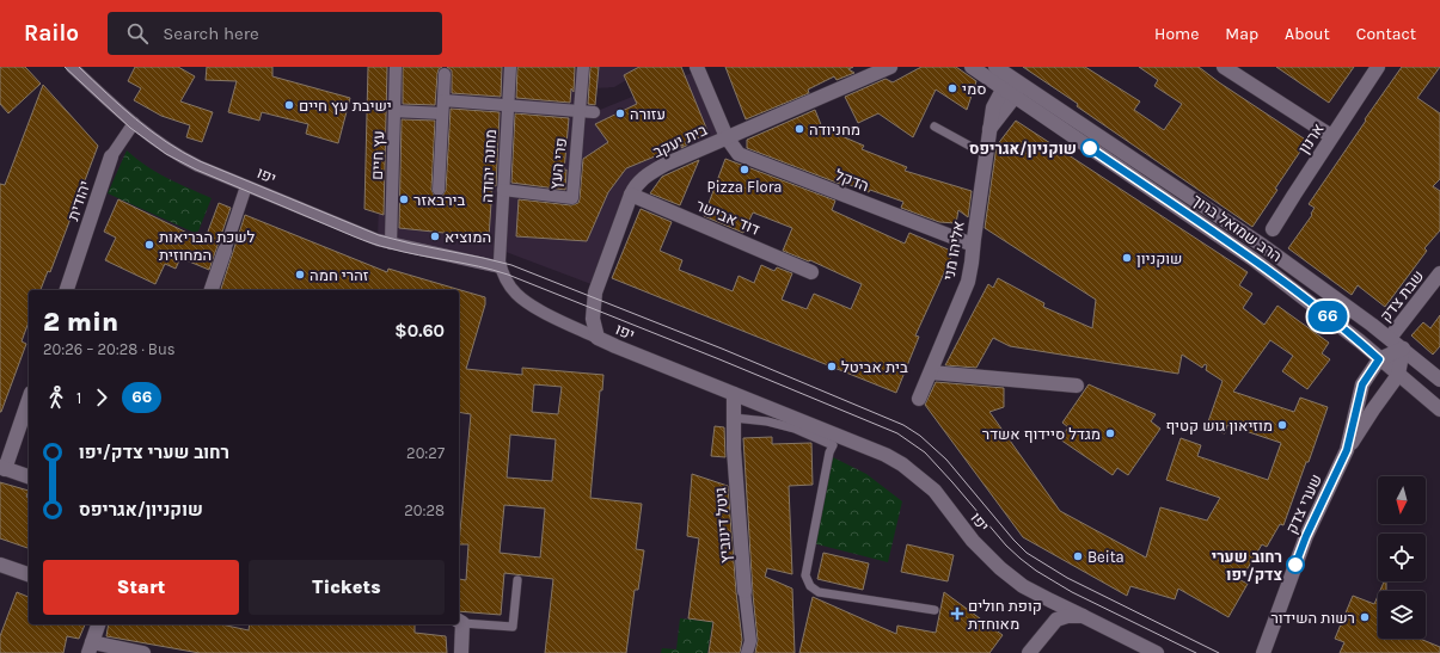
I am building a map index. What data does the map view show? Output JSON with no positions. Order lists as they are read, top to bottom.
{
  "streets": {
    "street": [
      "ארנון",
      "בית יעקב",
      "עץ חיים",
      "פרי העץ",
      "מחנה יהודה",
      "יפו",
      "הדקל",
      "יהודית",
      "דוד אבישר",
      "הרב שמואל ברוך",
      "אליהו מני",
      "שבת צדק",
      "שערי צדק",
      "גיטל דינוביץ"
    ]
  },
  "crossings": [
    ["בית יעקב", "יפו"],
    ["בית יעקב", "הדקל"],
    ["בית יעקב", "דוד אבישר"],
    ["עץ חיים", "יפו"],
    ["פרי העץ", "מחנה יהודה"],
    ["מחנה יהודה", "יפו"],
    ["יפו", "יהודית"],
    ["יפו", "גיטל דינוביץ"],
    ["הדקל", "אליהו מני"],
    ["הרב שמואל ברוך", "אליהו מני"],
    ["הרב שמואל ברוך", "שבת צדק"],
    ["הרב שמואל ברוך", "שערי צדק"]
  ],
  "places": {
    "other": [
      "סמי",
      "ישיבת עץ חיים",
      "עזורה",
      "מחניודה",
      "שוקניון/אגריפס",
      "Pizza Flora",
      "בירבאזר",
      "המוציא",
      "לשכת הבריאות המחוזית",
      "שוקניון",
      "זהרי חמה",
      "בית אביטל",
      "מוזיאון גוש קטיף",
      "מגדל סיידוף אשדר",
      "Beita",
      "רחוב שערי צדק/יפו",
      "רשות השידור"
    ],
    "health": ["קופת חולים מאוחדת"]
  },
  "lines": ["bus line 66"],
  "north": "bottom",
  "page": {
    "header": "Railo",
    "search": "Search here",
    "nav": [
      "Home",
      "Map",
      "About",
      "Contact"
    ],
    "on_map": "66",
    "heading": ["2 min", "20:26 – 20:28 · Bus", "$0.60"],
    "legs": ["1", "66"],
    "list": [
      {
        "name": "רחוב שערי צדק/יפו",
        "value": "20:27"
      },
      {
        "name": "שוקניון/אגריפס",
        "value": "20:28"
      }
    ],
    "buttons": ["Start", "Tickets"]
  }
}
